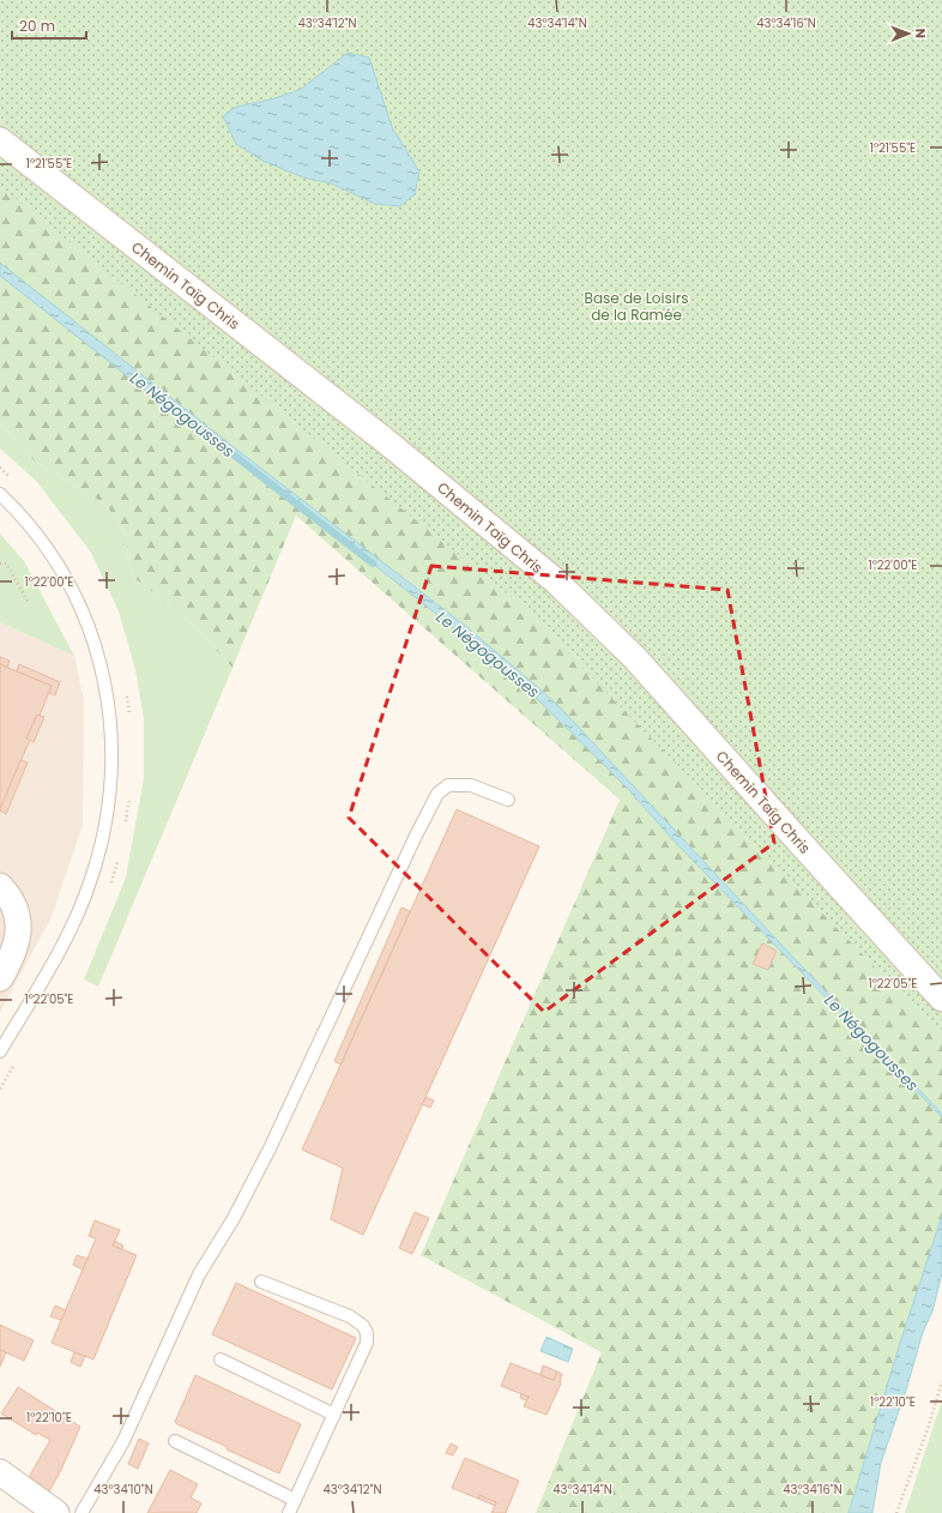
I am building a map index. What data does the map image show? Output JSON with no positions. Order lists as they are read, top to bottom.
{
  "streets": {
    "street": ["Chemin Taïg Chris"]
  },
  "water": ["Le Négogousses"],
  "parks": ["Base de Loisirs de la Ramée"],
  "scale_bar": "20 m",
  "north": "right",
  "coordinates": [
    "43°34'12\"N",
    "43°34'14\"N",
    "43°34'16\"N",
    "1°21'55\"E",
    "1°22'00\"E",
    "1°22'05\"E",
    "1°22'10\"E",
    "43°34'10\"N"
  ]
}
